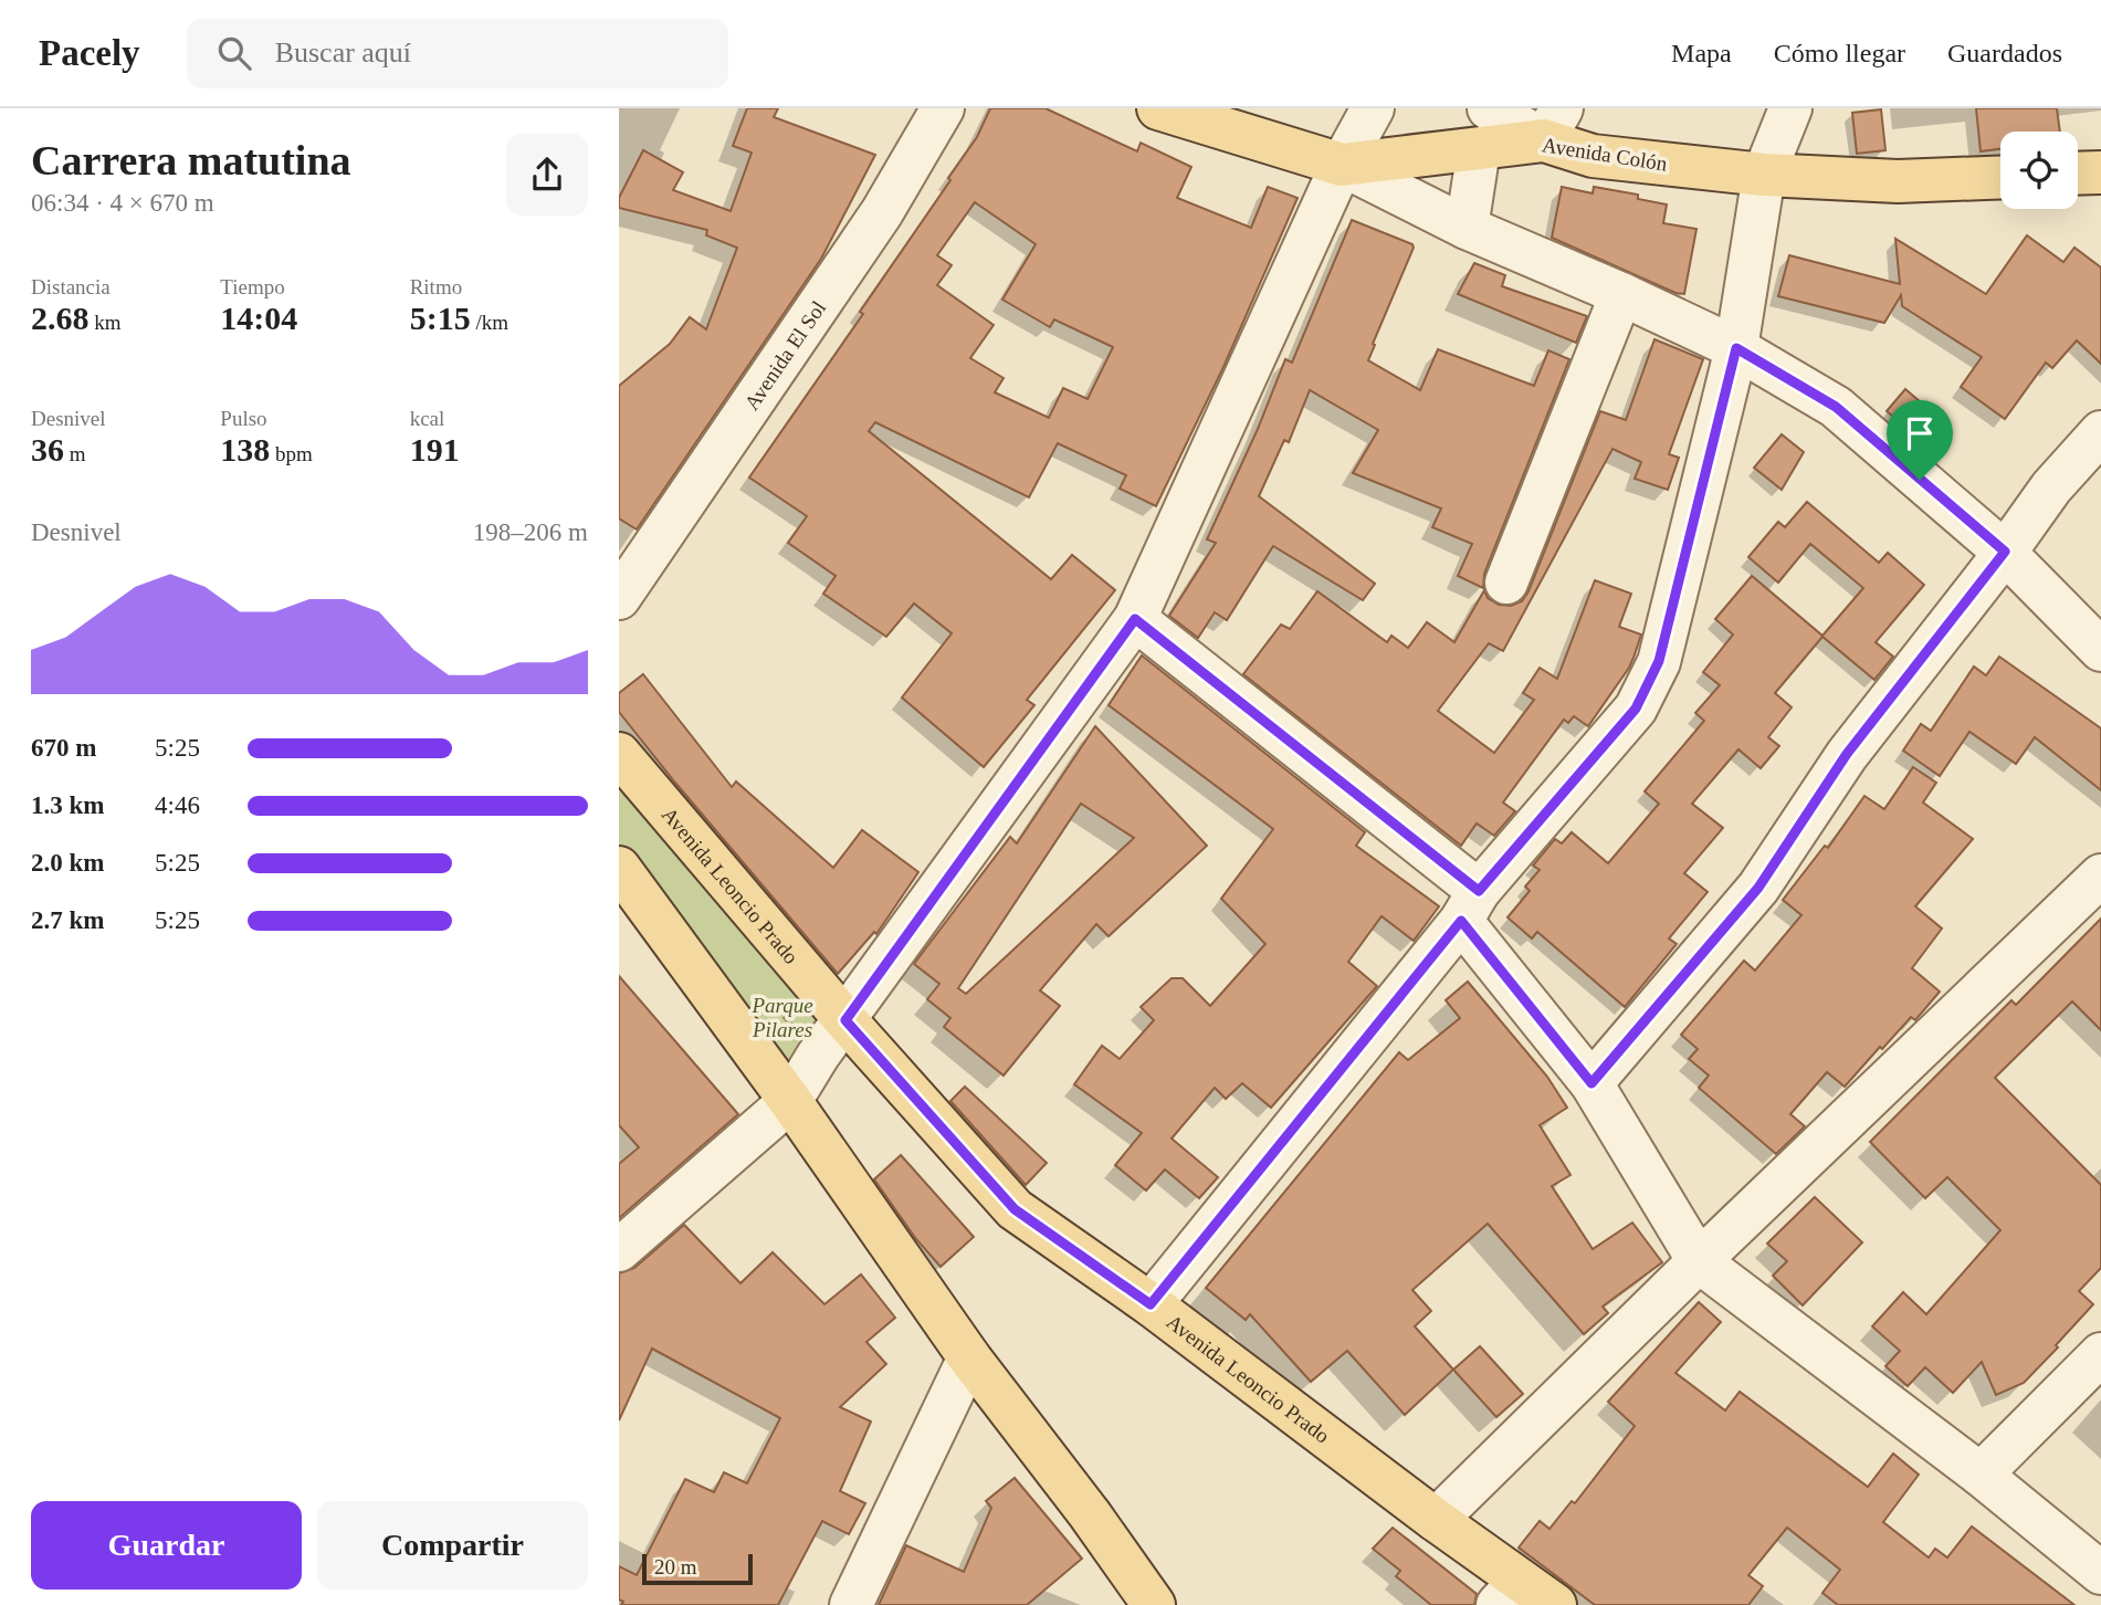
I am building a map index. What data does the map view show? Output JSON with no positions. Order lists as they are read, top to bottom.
{
  "streets": {
    "main road": ["Avenida Colón", "Avenida Leoncio Prado"],
    "street": ["Avenida El Sol"]
  },
  "parks": ["Parque Pilares"],
  "scale_bar": "20 m",
  "page": {
    "header": "Pacely",
    "search": "Buscar aquí",
    "nav": ["Mapa", "Cómo llegar", "Guardados"],
    "heading": ["Carrera matutina", "06:34 · 4 × 670 m"],
    "stats": [
      ["Distancia", "2.68 km"],
      ["Tiempo", "14:04"],
      ["Ritmo", "5:15 /km"],
      ["Desnivel", "36 m"],
      ["Pulso", "138 bpm"],
      ["kcal", "191"]
    ],
    "chart": ["Desnivel", "198–206 m"],
    "list": [
      {
        "name": "670 m",
        "note": "5:25"
      },
      {
        "name": "1.3 km",
        "note": "4:46"
      },
      {
        "name": "2.0 km",
        "note": "5:25"
      },
      {
        "name": "2.7 km",
        "note": "5:25"
      }
    ],
    "buttons": ["Guardar", "Compartir"],
    "scale": "20 m"
  }
}
